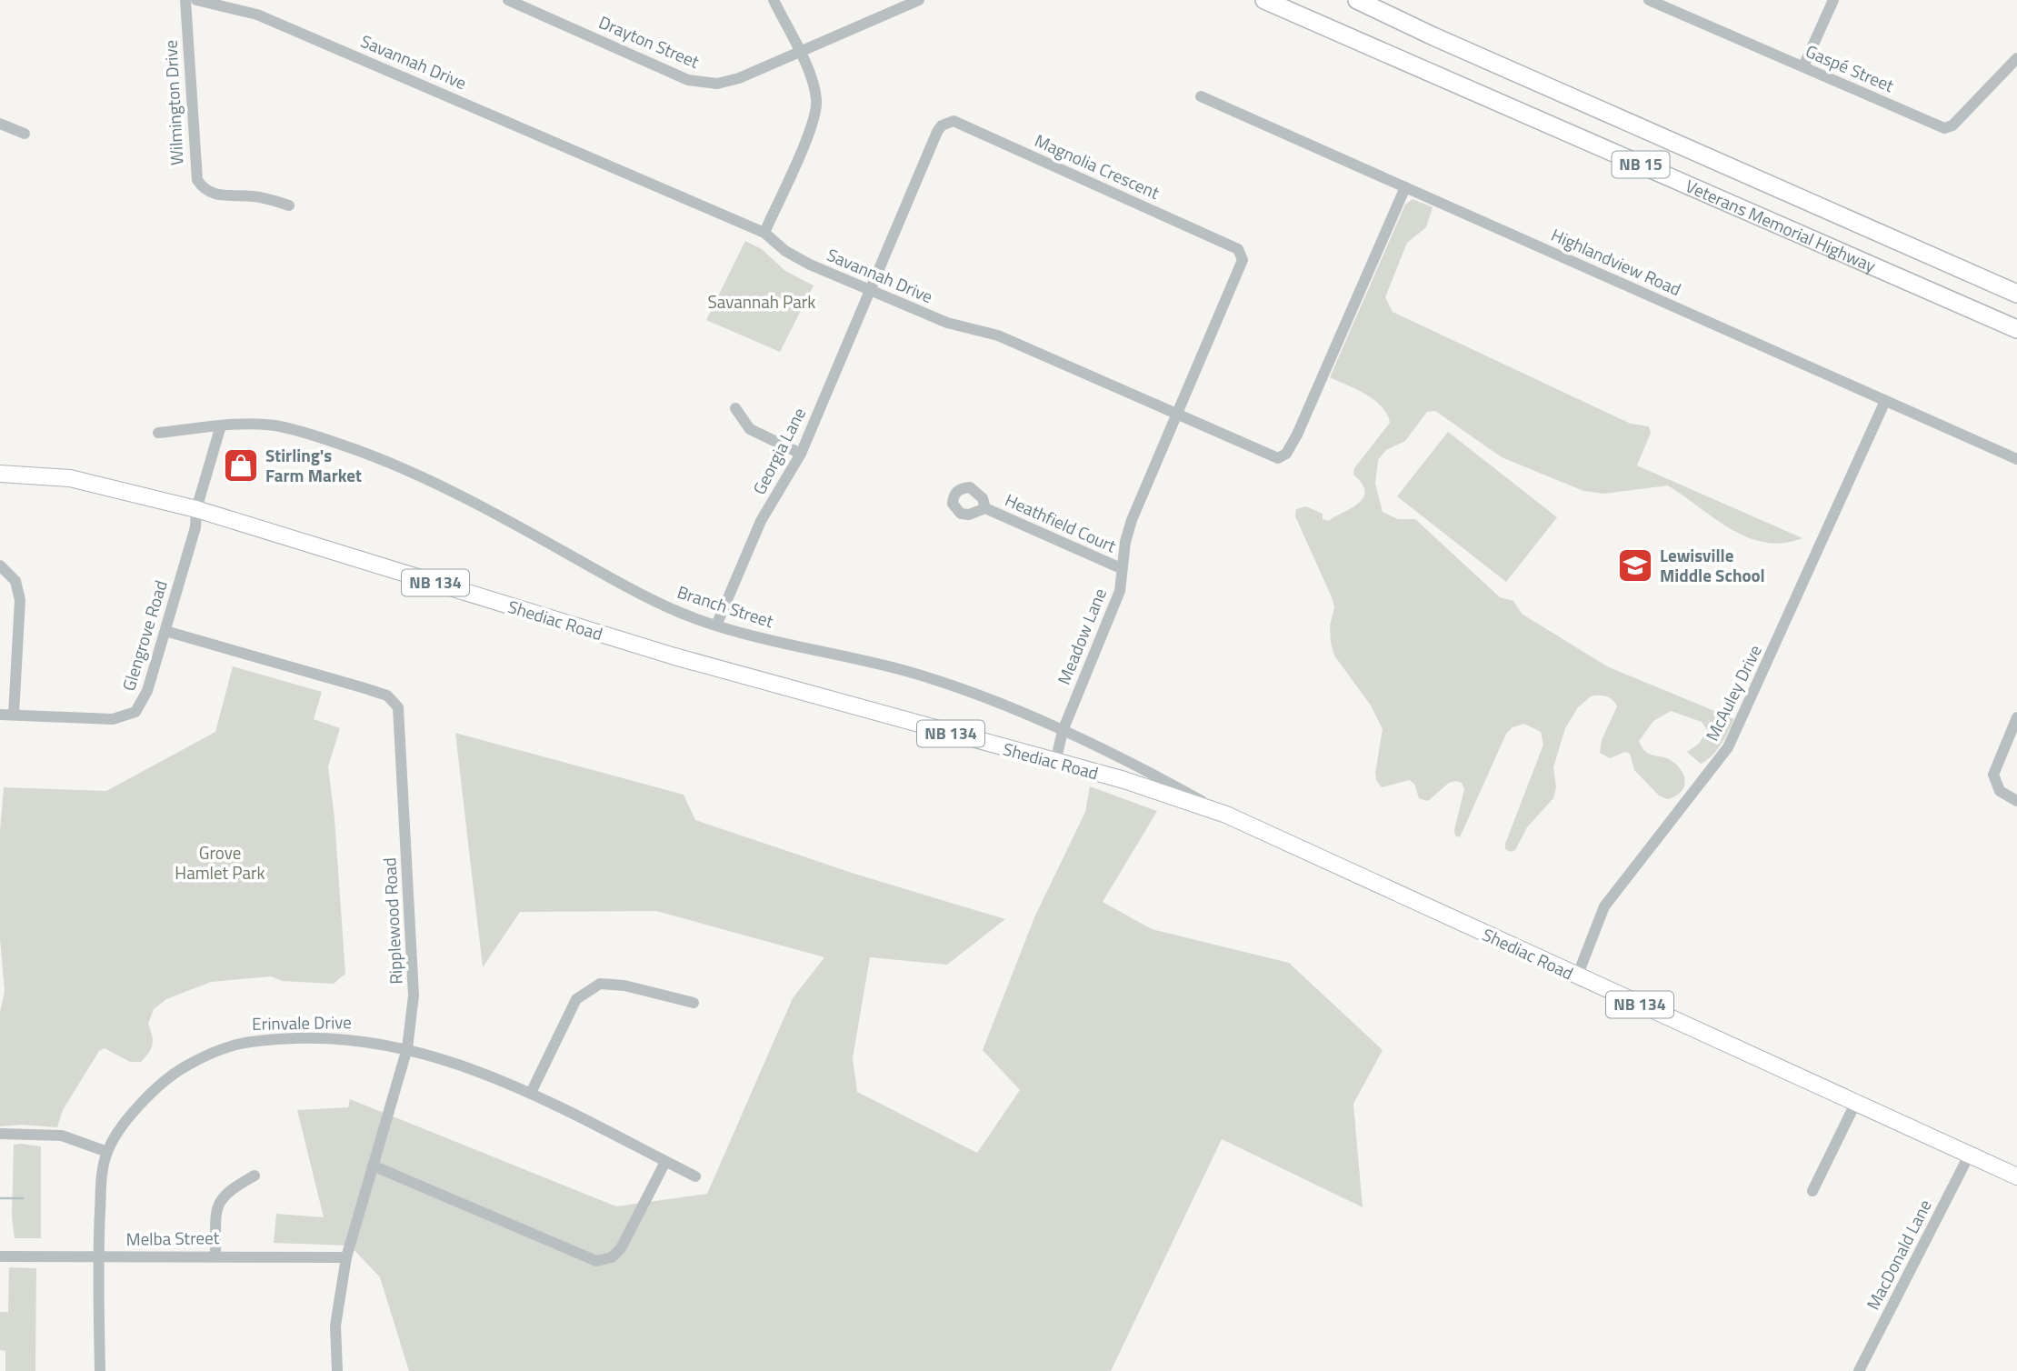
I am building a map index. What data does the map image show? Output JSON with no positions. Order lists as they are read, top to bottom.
{
  "streets": {
    "highway": ["NB 15", "Veterans Memorial Highway"],
    "main road": ["NB 134", "Shediac Road"],
    "street": [
      "Drayton Street",
      "Savannah Drive",
      "Gaspé Street",
      "Wilmington Drive",
      "Magnolia Crescent",
      "Highlandview Road",
      "Georgia Lane",
      "Heathfield Court",
      "Branch Street",
      "Glengrove Road",
      "Meadow Lane",
      "McAuley Drive",
      "Ripplewood Road",
      "Erinvale Drive",
      "Melba Street",
      "MacDonald Lane"
    ]
  },
  "crossings": [
    ["Savannah Drive", "Magnolia Crescent"],
    ["Savannah Drive", "Highlandview Road"],
    ["Savannah Drive", "Georgia Lane"],
    ["Savannah Drive", "Meadow Lane"],
    ["Magnolia Crescent", "Georgia Lane"],
    ["Magnolia Crescent", "Meadow Lane"],
    ["Highlandview Road", "McAuley Drive"],
    ["Georgia Lane", "Branch Street"],
    ["Heathfield Court", "Meadow Lane"],
    ["Branch Street", "Shediac Road"],
    ["Branch Street", "Meadow Lane"],
    ["Shediac Road", "Glengrove Road"],
    ["Shediac Road", "Meadow Lane"],
    ["Shediac Road", "McAuley Drive"],
    ["Shediac Road", "MacDonald Lane"],
    ["Glengrove Road", "Ripplewood Road"],
    ["Ripplewood Road", "Erinvale Drive"],
    ["Ripplewood Road", "Melba Street"],
    ["Erinvale Drive", "Melba Street"]
  ],
  "parks": ["Savannah Park", "Grove Hamlet Park"],
  "places": {
    "shop": ["Stirling's Farm Market"],
    "school or university": ["Lewisville Middle School"]
  }
}
